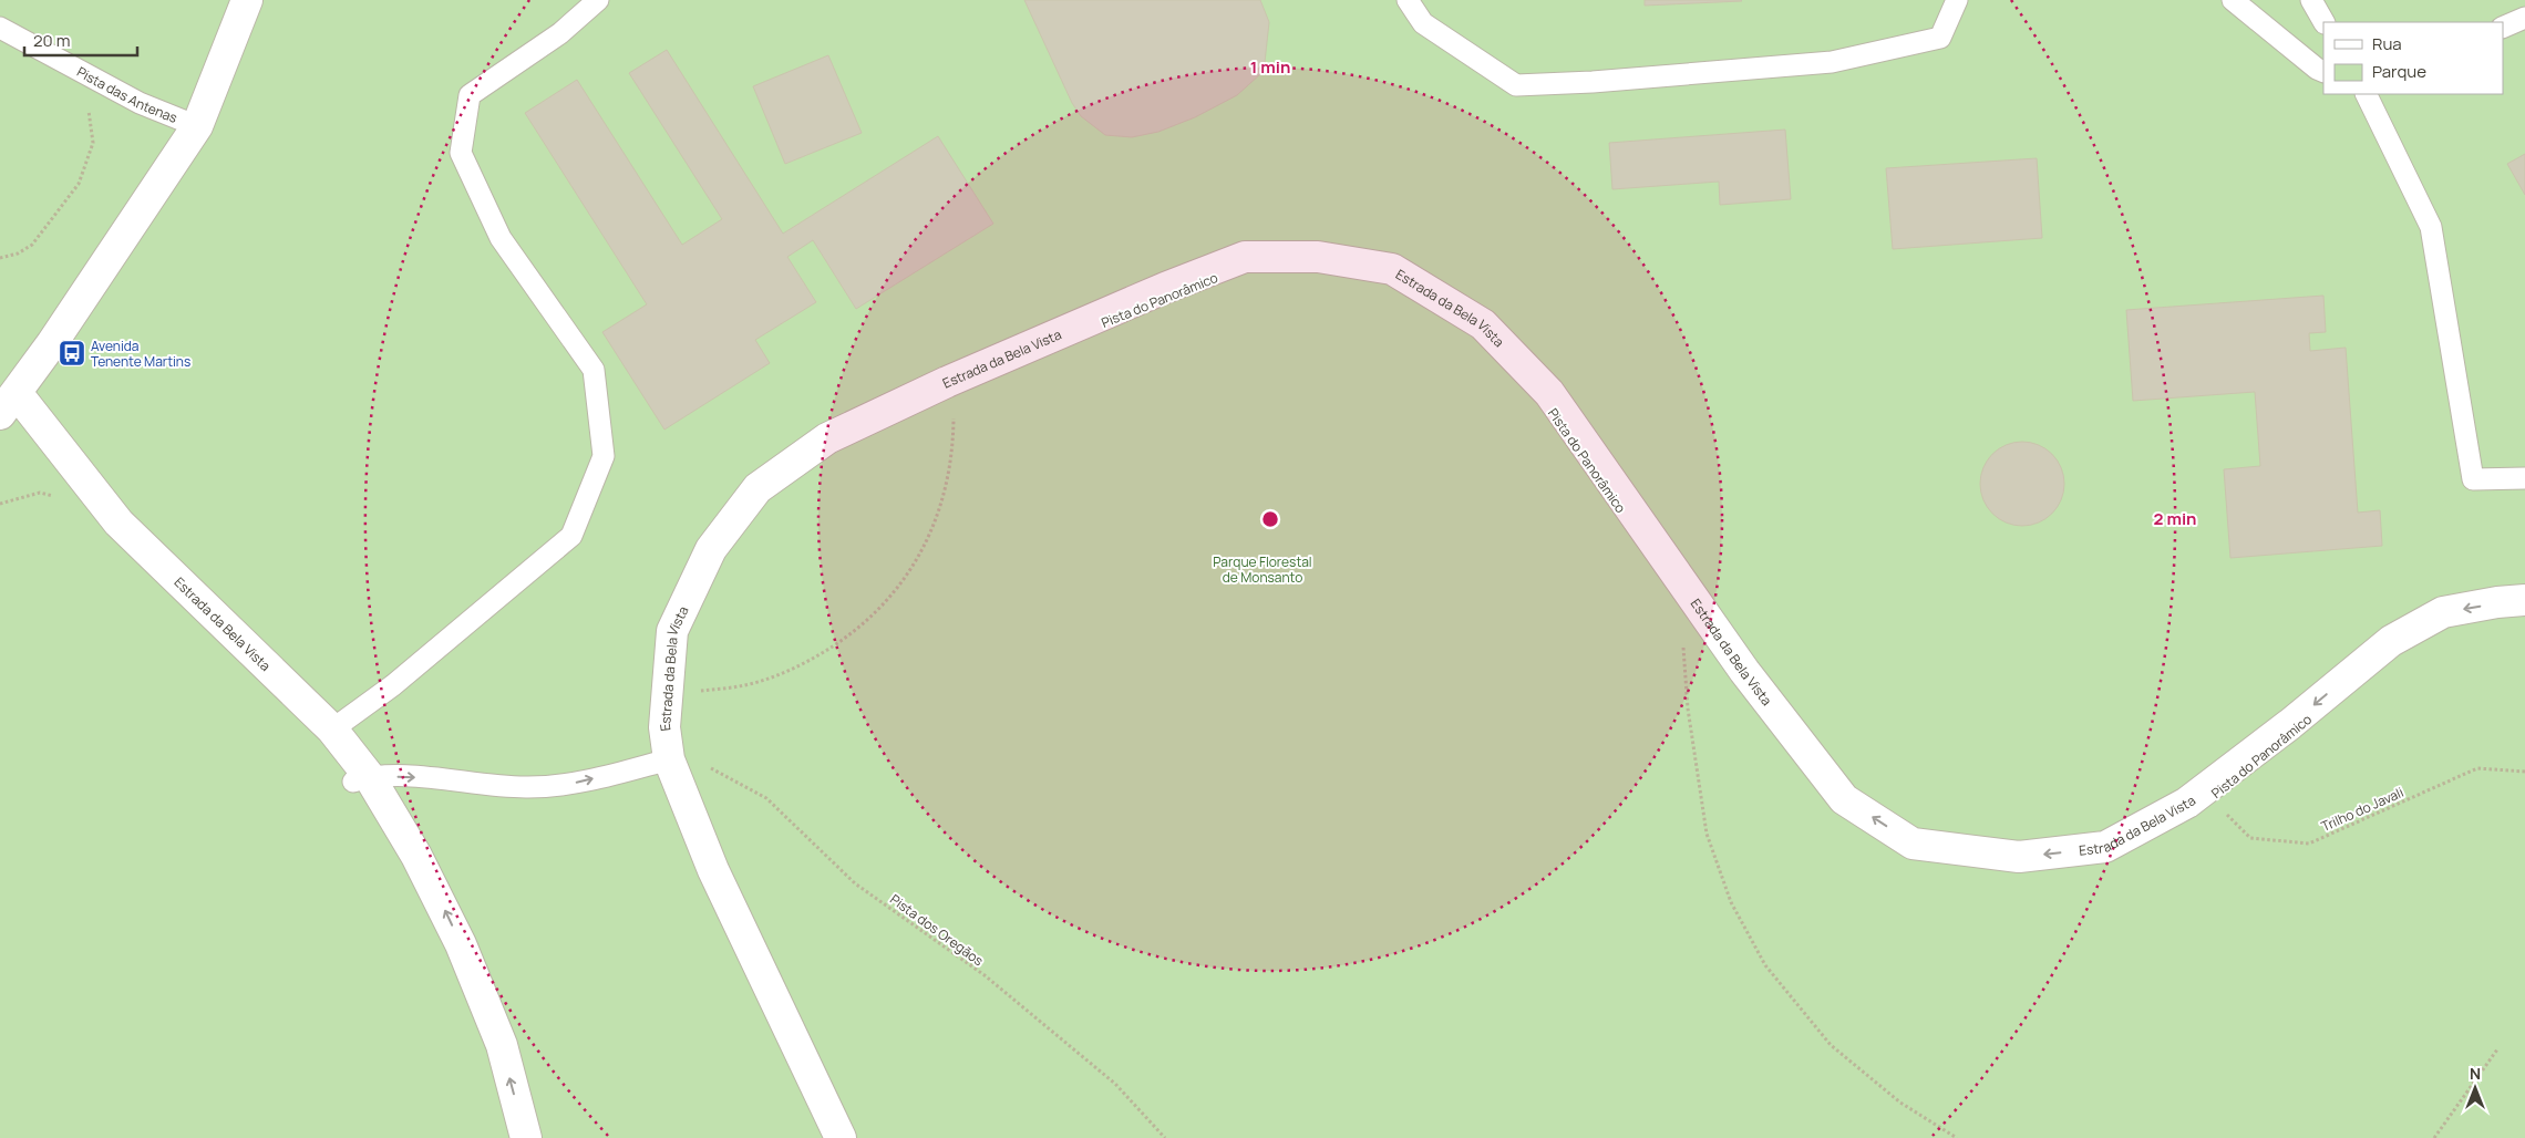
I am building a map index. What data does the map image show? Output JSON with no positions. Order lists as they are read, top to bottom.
{
  "streets": {
    "street": ["Estrada da Bela Vista"],
    "lane": ["Pista das Antenas"],
    "path": ["Trilho do Javali", "Pista dos Oregãos"]
  },
  "parks": ["Parque Florestal de Monsanto"],
  "places": {
    "bus stop": ["Avenida Tenente Martins"]
  },
  "legend": ["Rua", "Parque"],
  "scale_bar": "20 m",
  "north": "top",
  "rings": ["1 min", "2 min"]
}
